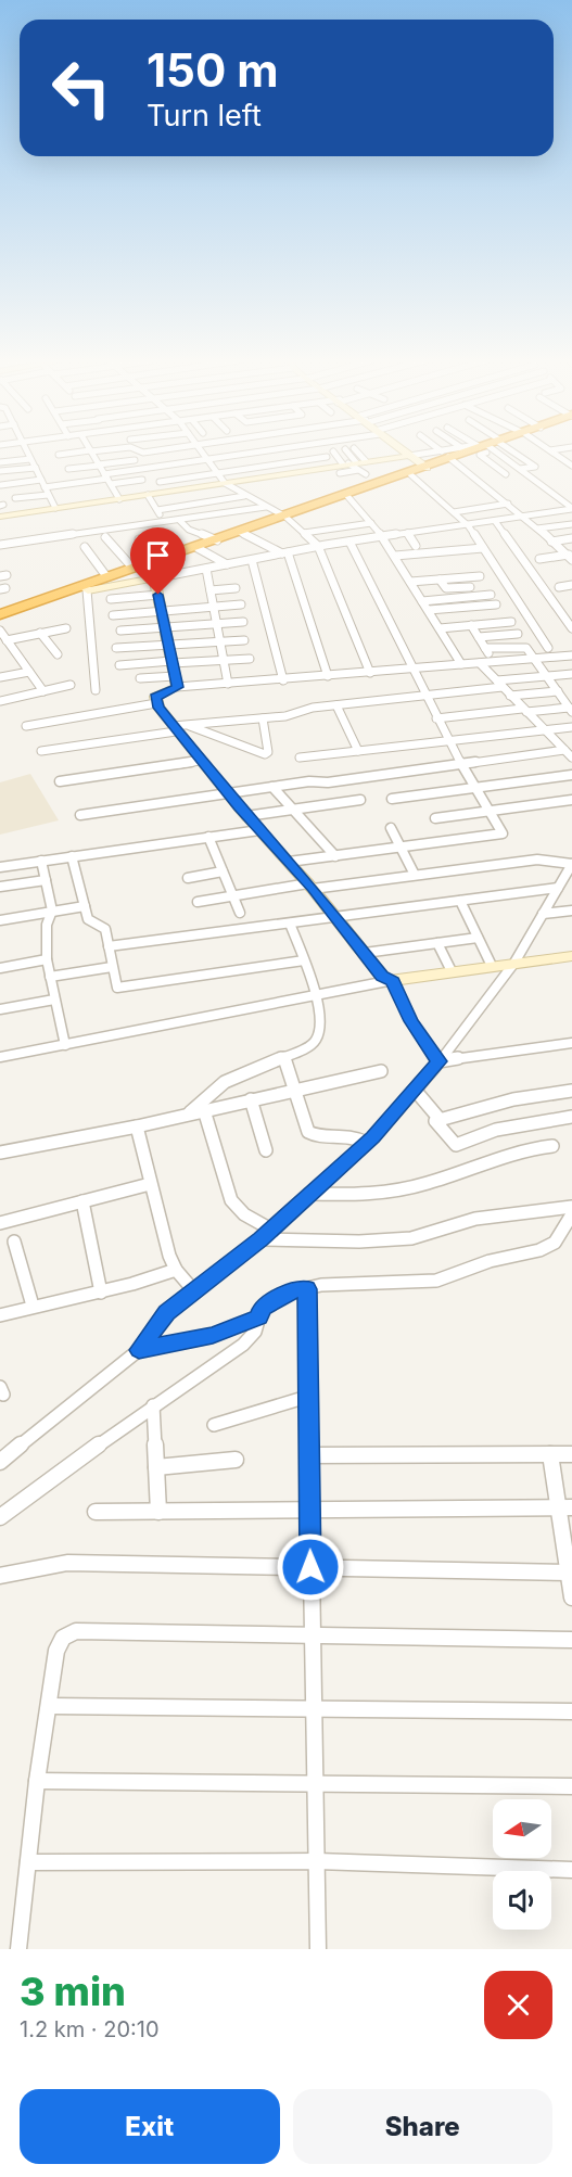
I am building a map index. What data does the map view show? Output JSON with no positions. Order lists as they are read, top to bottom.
{
  "north": "left",
  "page": {
    "turn": ["150 m", "Turn left"],
    "heading": ["3 min", "1.2 km · 20:10"],
    "buttons": ["Exit", "Share"]
  }
}
